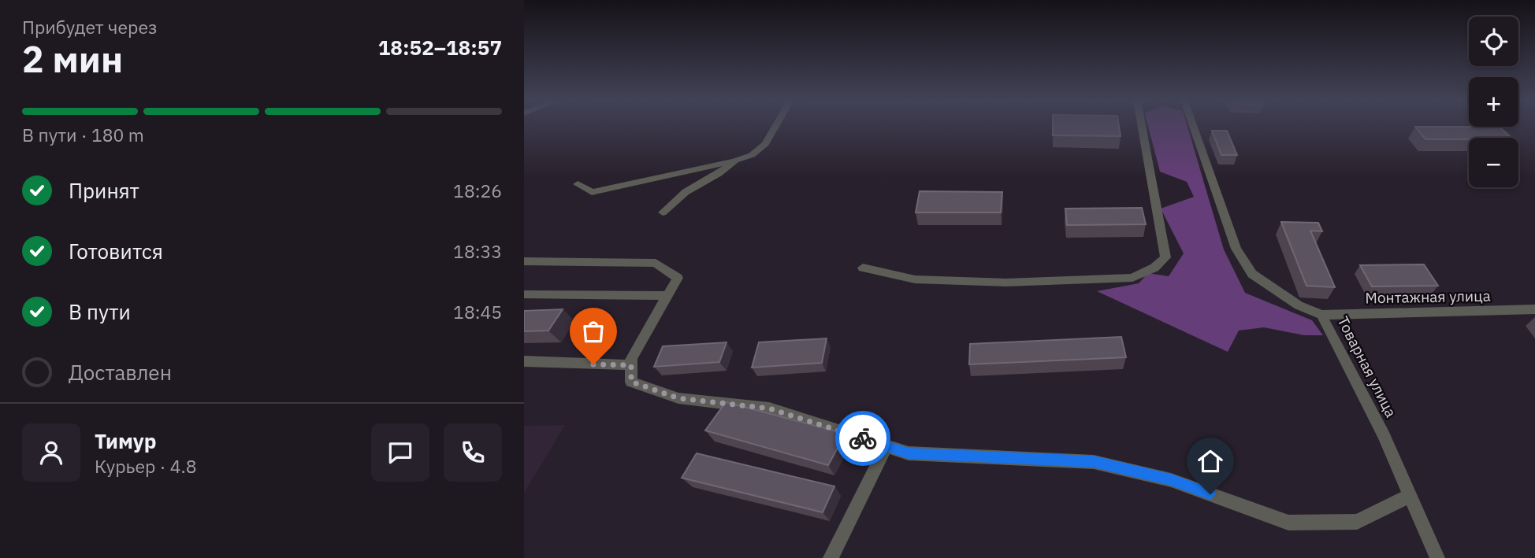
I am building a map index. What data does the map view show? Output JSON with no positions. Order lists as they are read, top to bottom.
{
  "streets": {
    "street": ["Монтажная улица", "Товарная улица"]
  },
  "crossings": [
    ["Монтажная улица", "Товарная улица"]
  ],
  "page": {
    "heading": ["2 мин", "Прибудет через", "18:52–18:57"],
    "panel": ["Тимур", "Курьер · 4.8"],
    "map_buttons": ["+", "−"],
    "bar": "В пути · 180 m",
    "list": [
      ["Принят", "18:26"],
      ["Готовится", "18:33"],
      ["В пути", "18:45"],
      "Доставлен"
    ]
  }
}
